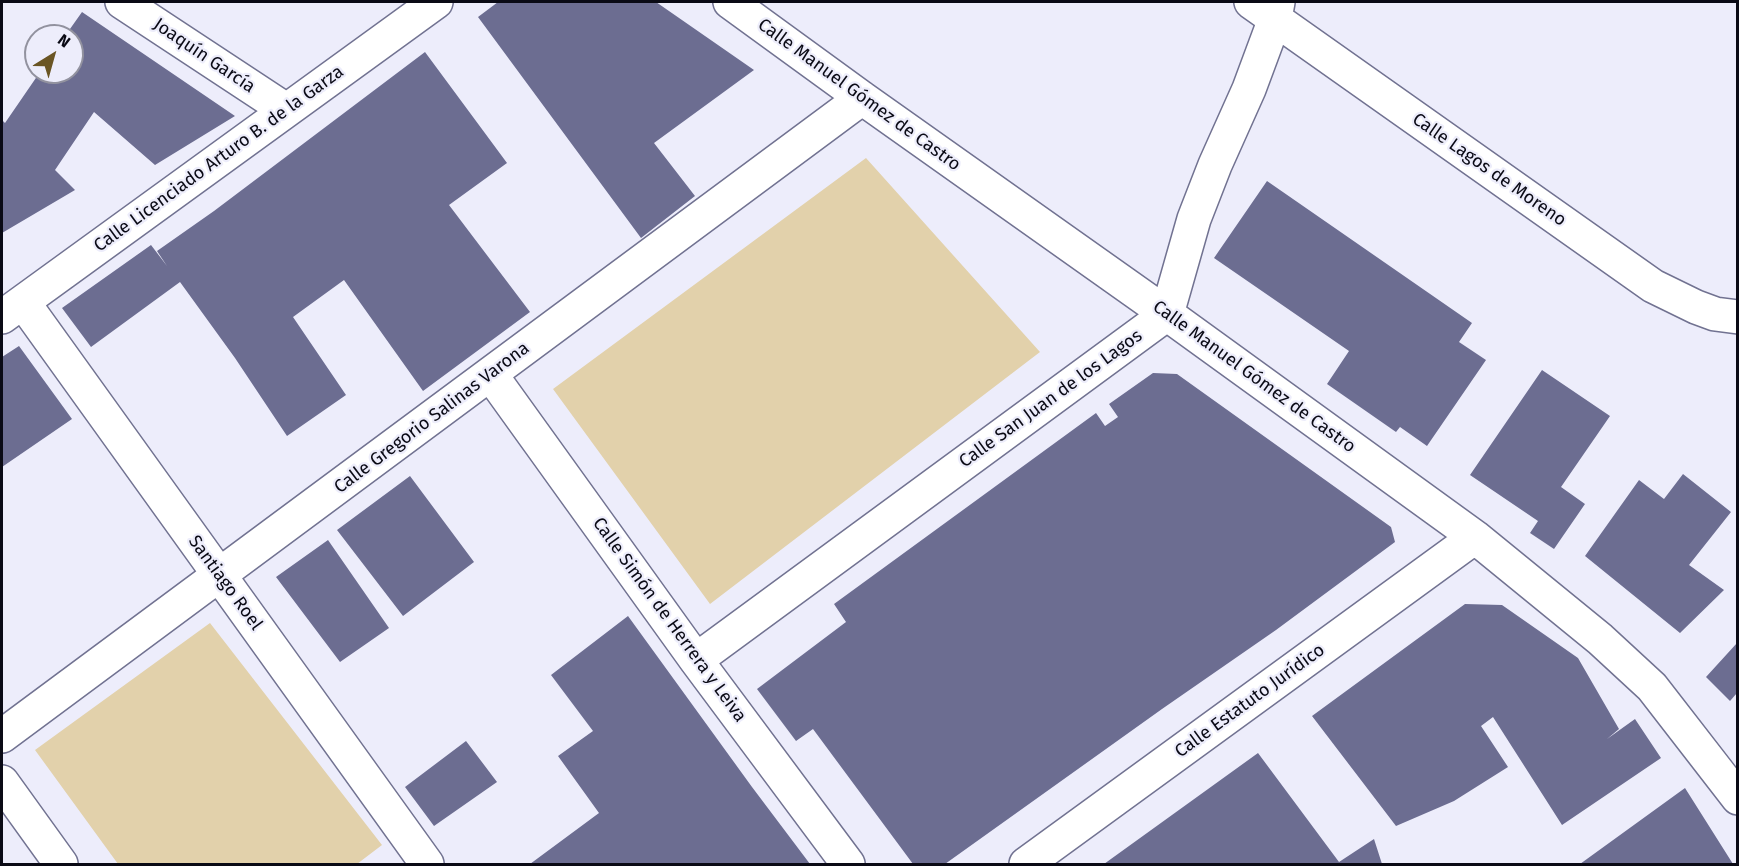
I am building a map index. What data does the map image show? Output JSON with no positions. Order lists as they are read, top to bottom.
{
  "streets": {
    "street": [
      "Joaquín García",
      "Calle Manuel Gómez de Castro",
      "Calle Licenciado Arturo B. de la Garza",
      "Calle Lagos de Moreno",
      "Calle San Juan de los Lagos",
      "Calle Gregorio Salinas Varona",
      "Santiago Roel",
      "Calle Simón de Herrera y Leiva",
      "Calle Estatuto Jurídico"
    ]
  },
  "crossings": [
    ["Joaquín García", "Calle Licenciado Arturo B. de la Garza"],
    ["Calle Manuel Gómez de Castro", "Calle San Juan de los Lagos"],
    ["Calle Manuel Gómez de Castro", "Calle Gregorio Salinas Varona"],
    ["Calle Manuel Gómez de Castro", "Calle Estatuto Jurídico"],
    ["Calle Licenciado Arturo B. de la Garza", "Santiago Roel"],
    ["Calle San Juan de los Lagos", "Calle Simón de Herrera y Leiva"],
    ["Calle Gregorio Salinas Varona", "Santiago Roel"],
    ["Calle Gregorio Salinas Varona", "Calle Simón de Herrera y Leiva"]
  ],
  "north": "top right"
}
